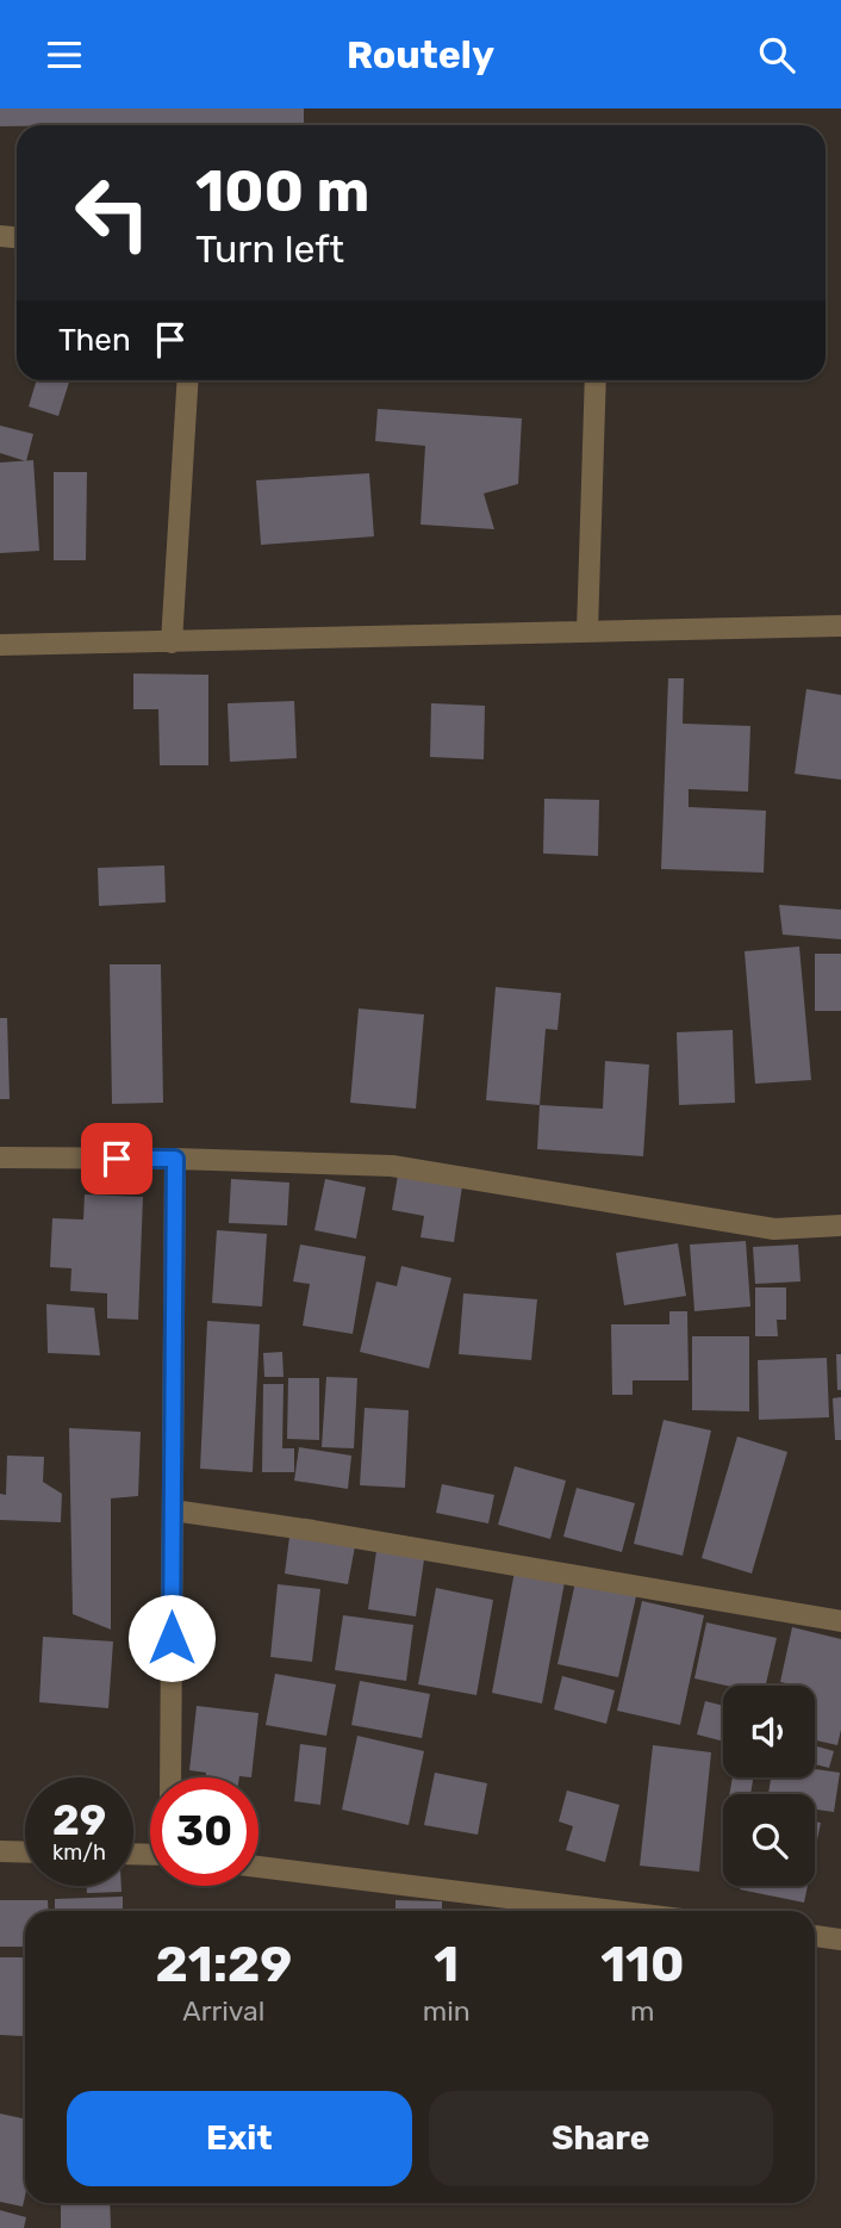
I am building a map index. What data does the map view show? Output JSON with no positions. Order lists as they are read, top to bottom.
{
  "page": {
    "header": "Routely",
    "turn": ["100 m", "Turn left"],
    "then": "Then",
    "speed": "29 km/h",
    "limit": "30",
    "eta": [
      "21:29",
      "Arrival",
      "1",
      "min",
      "110",
      "m"
    ],
    "buttons": ["Exit", "Share"]
  }
}
